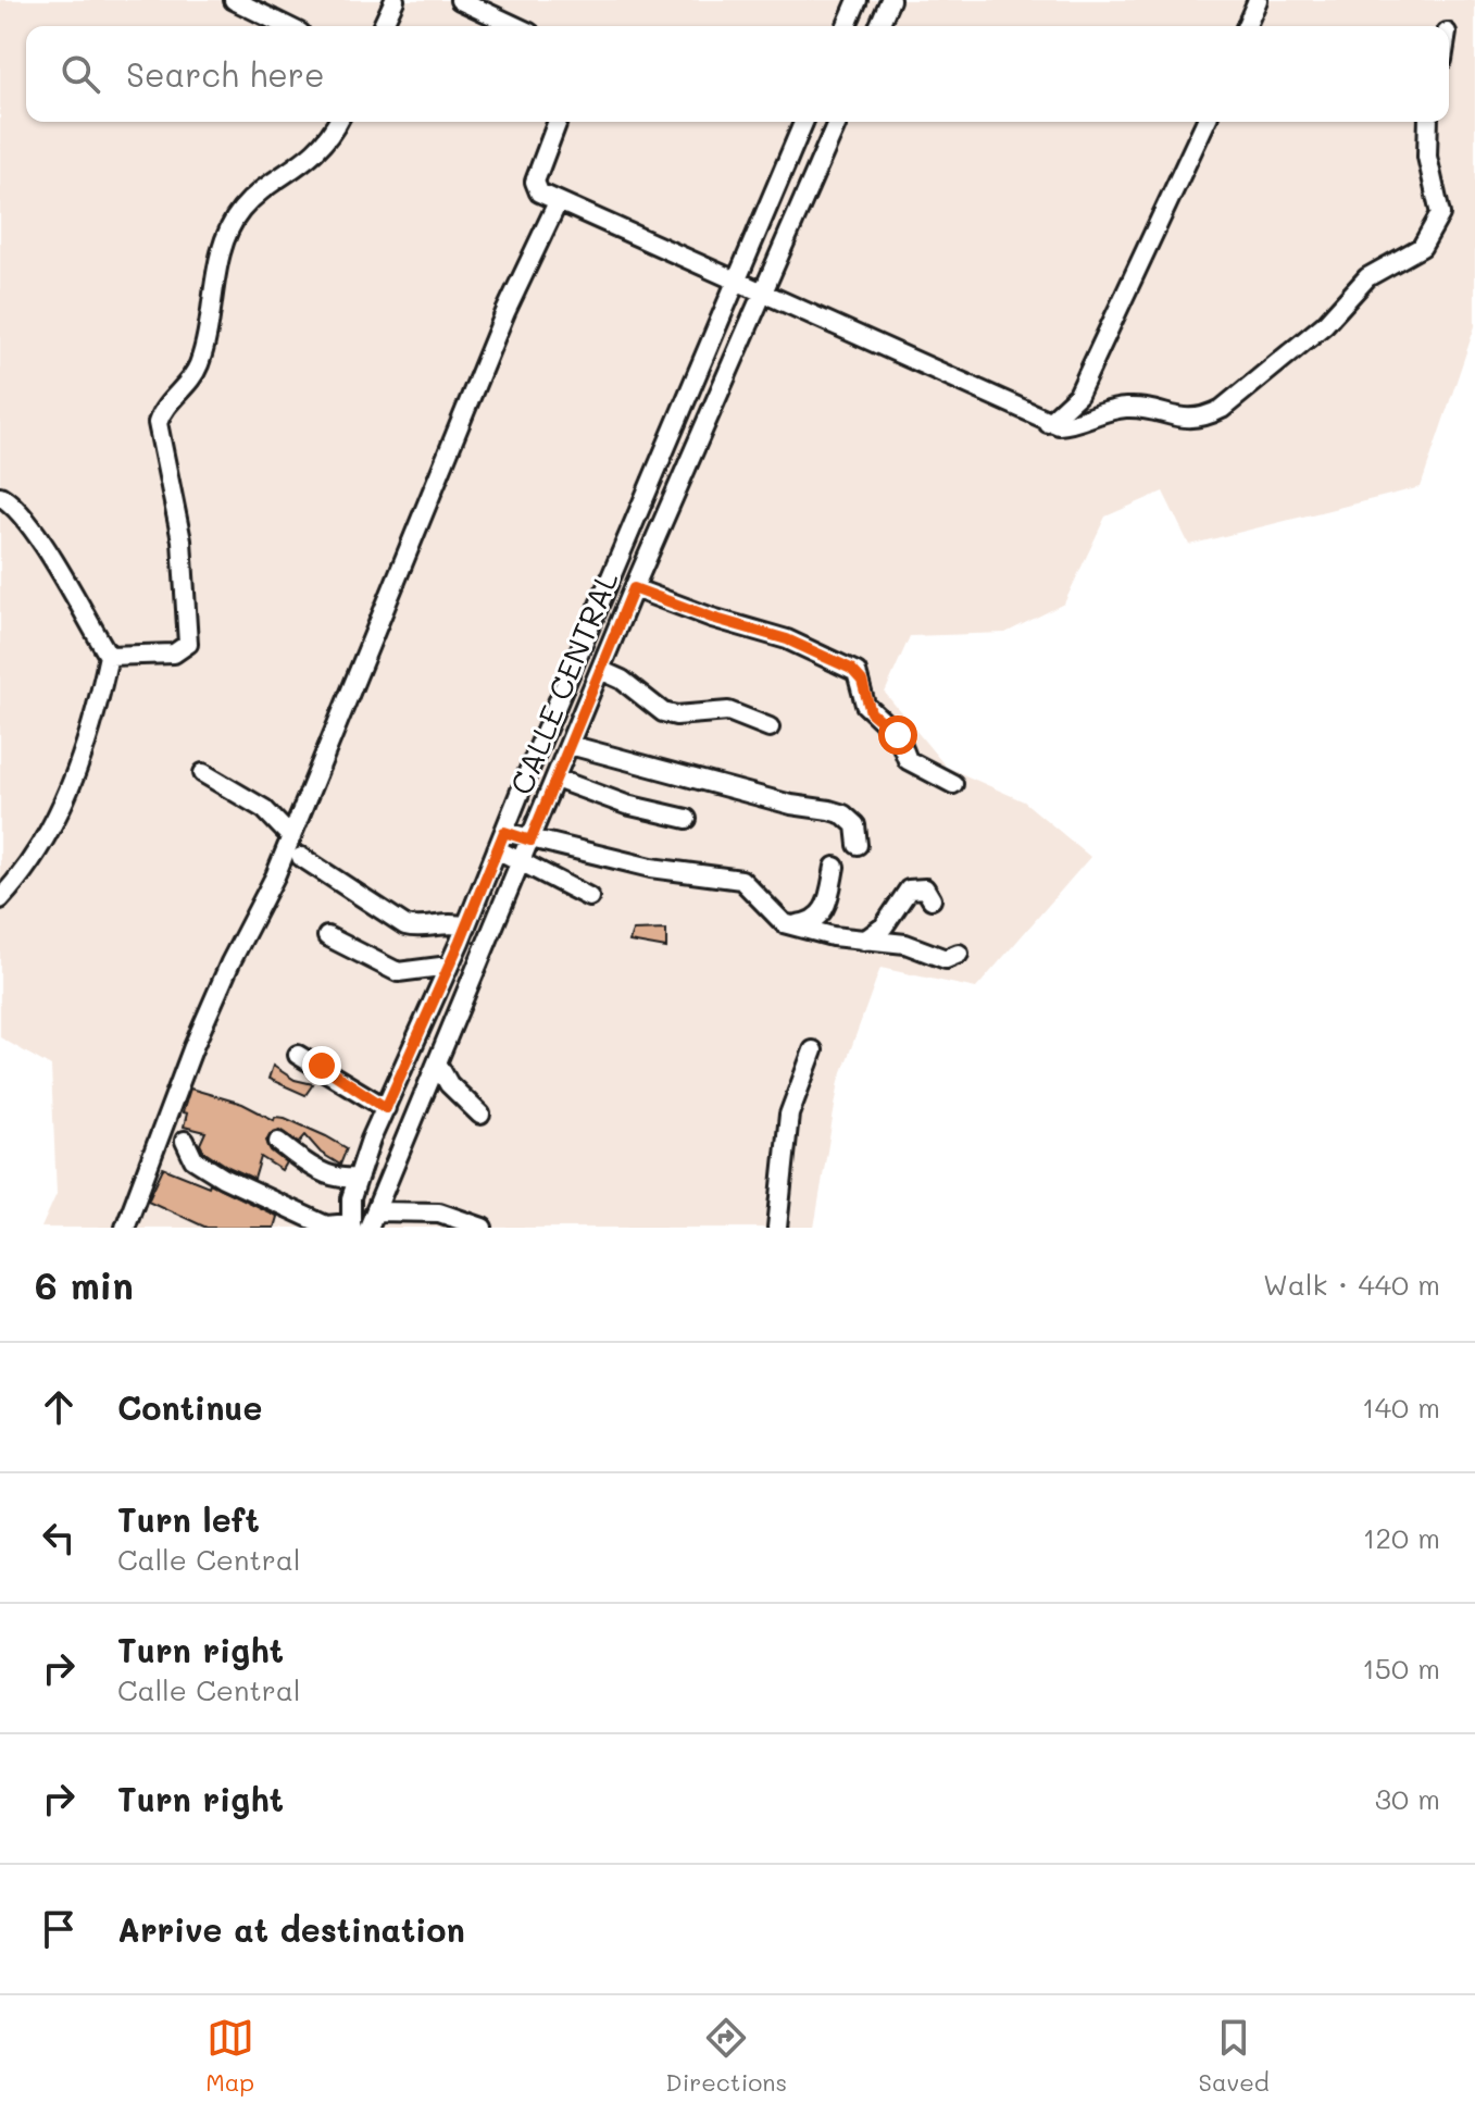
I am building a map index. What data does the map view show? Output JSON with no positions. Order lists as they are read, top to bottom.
{
  "streets": {
    "street": ["CALLE CENTRAL"]
  },
  "page": {
    "search": "Search here",
    "heading": ["6 min", "Walk · 440 m"],
    "list": [
      ["Continue", "140 m"],
      ["Turn left", "Calle Central", "120 m"],
      ["Turn right", "Calle Central", "150 m"],
      ["Turn right", "30 m"],
      "Arrive at destination"
    ],
    "nav": ["Map", "Directions", "Saved"]
  }
}
